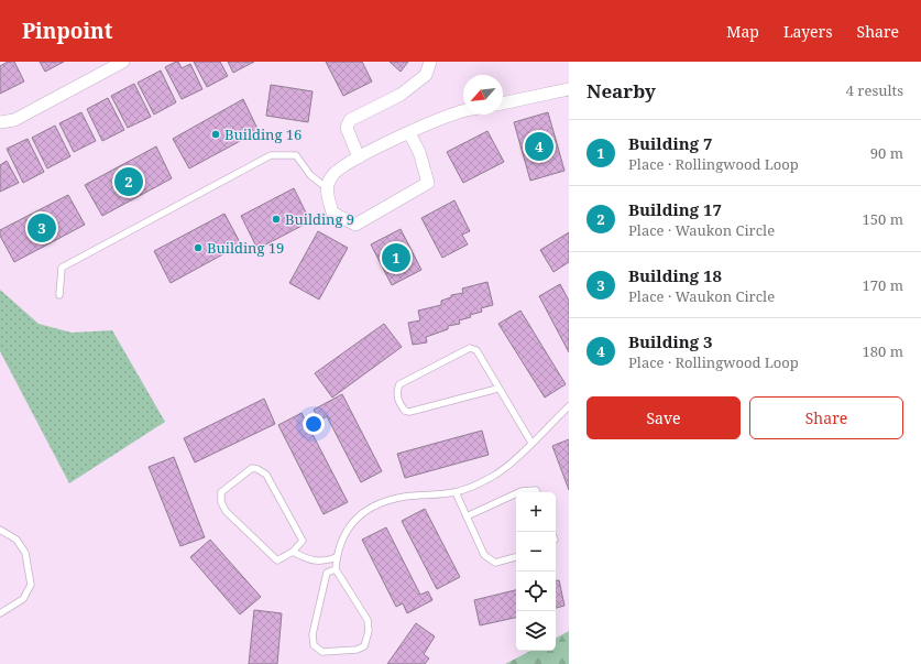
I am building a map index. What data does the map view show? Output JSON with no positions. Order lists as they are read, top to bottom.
{
  "places": ["Building 16", "Building 9", "Building 19"],
  "north": "bottom left",
  "page": {
    "header": "Pinpoint",
    "nav": ["Map", "Layers", "Share"],
    "heading": ["Nearby", "4 results"],
    "list": [
      {
        "mark": "1",
        "name": "Building 7",
        "note": "Place · Rollingwood Loop",
        "value": "90 m"
      },
      {
        "mark": "2",
        "name": "Building 17",
        "note": "Place · Waukon Circle",
        "value": "150 m"
      },
      {
        "mark": "3",
        "name": "Building 18",
        "note": "Place · Waukon Circle",
        "value": "170 m"
      },
      {
        "mark": "4",
        "name": "Building 3",
        "note": "Place · Rollingwood Loop",
        "value": "180 m"
      }
    ],
    "pins": [
      "4",
      "2",
      "3",
      "1"
    ],
    "buttons": ["Save", "Share"],
    "map_buttons": ["+", "−"]
  }
}
